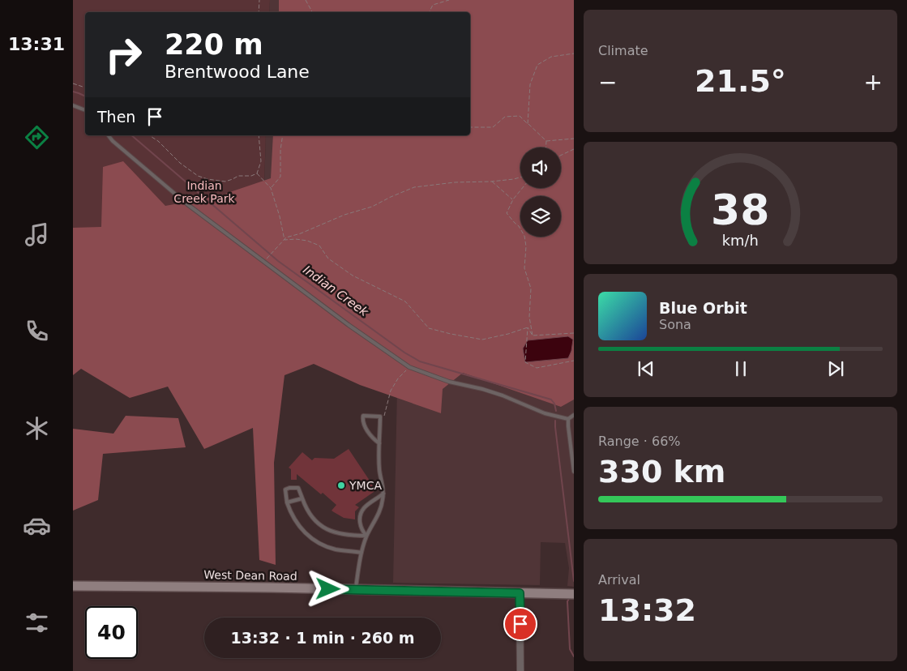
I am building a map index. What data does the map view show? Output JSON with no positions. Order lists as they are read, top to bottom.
{
  "streets": {
    "street": ["West Dean Road"]
  },
  "water": ["Indian Creek"],
  "parks": ["Indian Creek Park"],
  "places": ["YMCA"],
  "page": {
    "tabs": "13:31",
    "tile": [
      "Climate",
      ["Range · 66%", "330 km"],
      ["Arrival", "13:32"]
    ],
    "turn": ["220 m", "Brentwood Lane"],
    "heat": ["−", "21.5°", "+"],
    "then": "Then",
    "song": ["Blue Orbit", "Sona"],
    "limit": "40",
    "trip": "13:32 · 1 min · 260 m",
    "gauge": ["38", "km/h"]
  }
}
